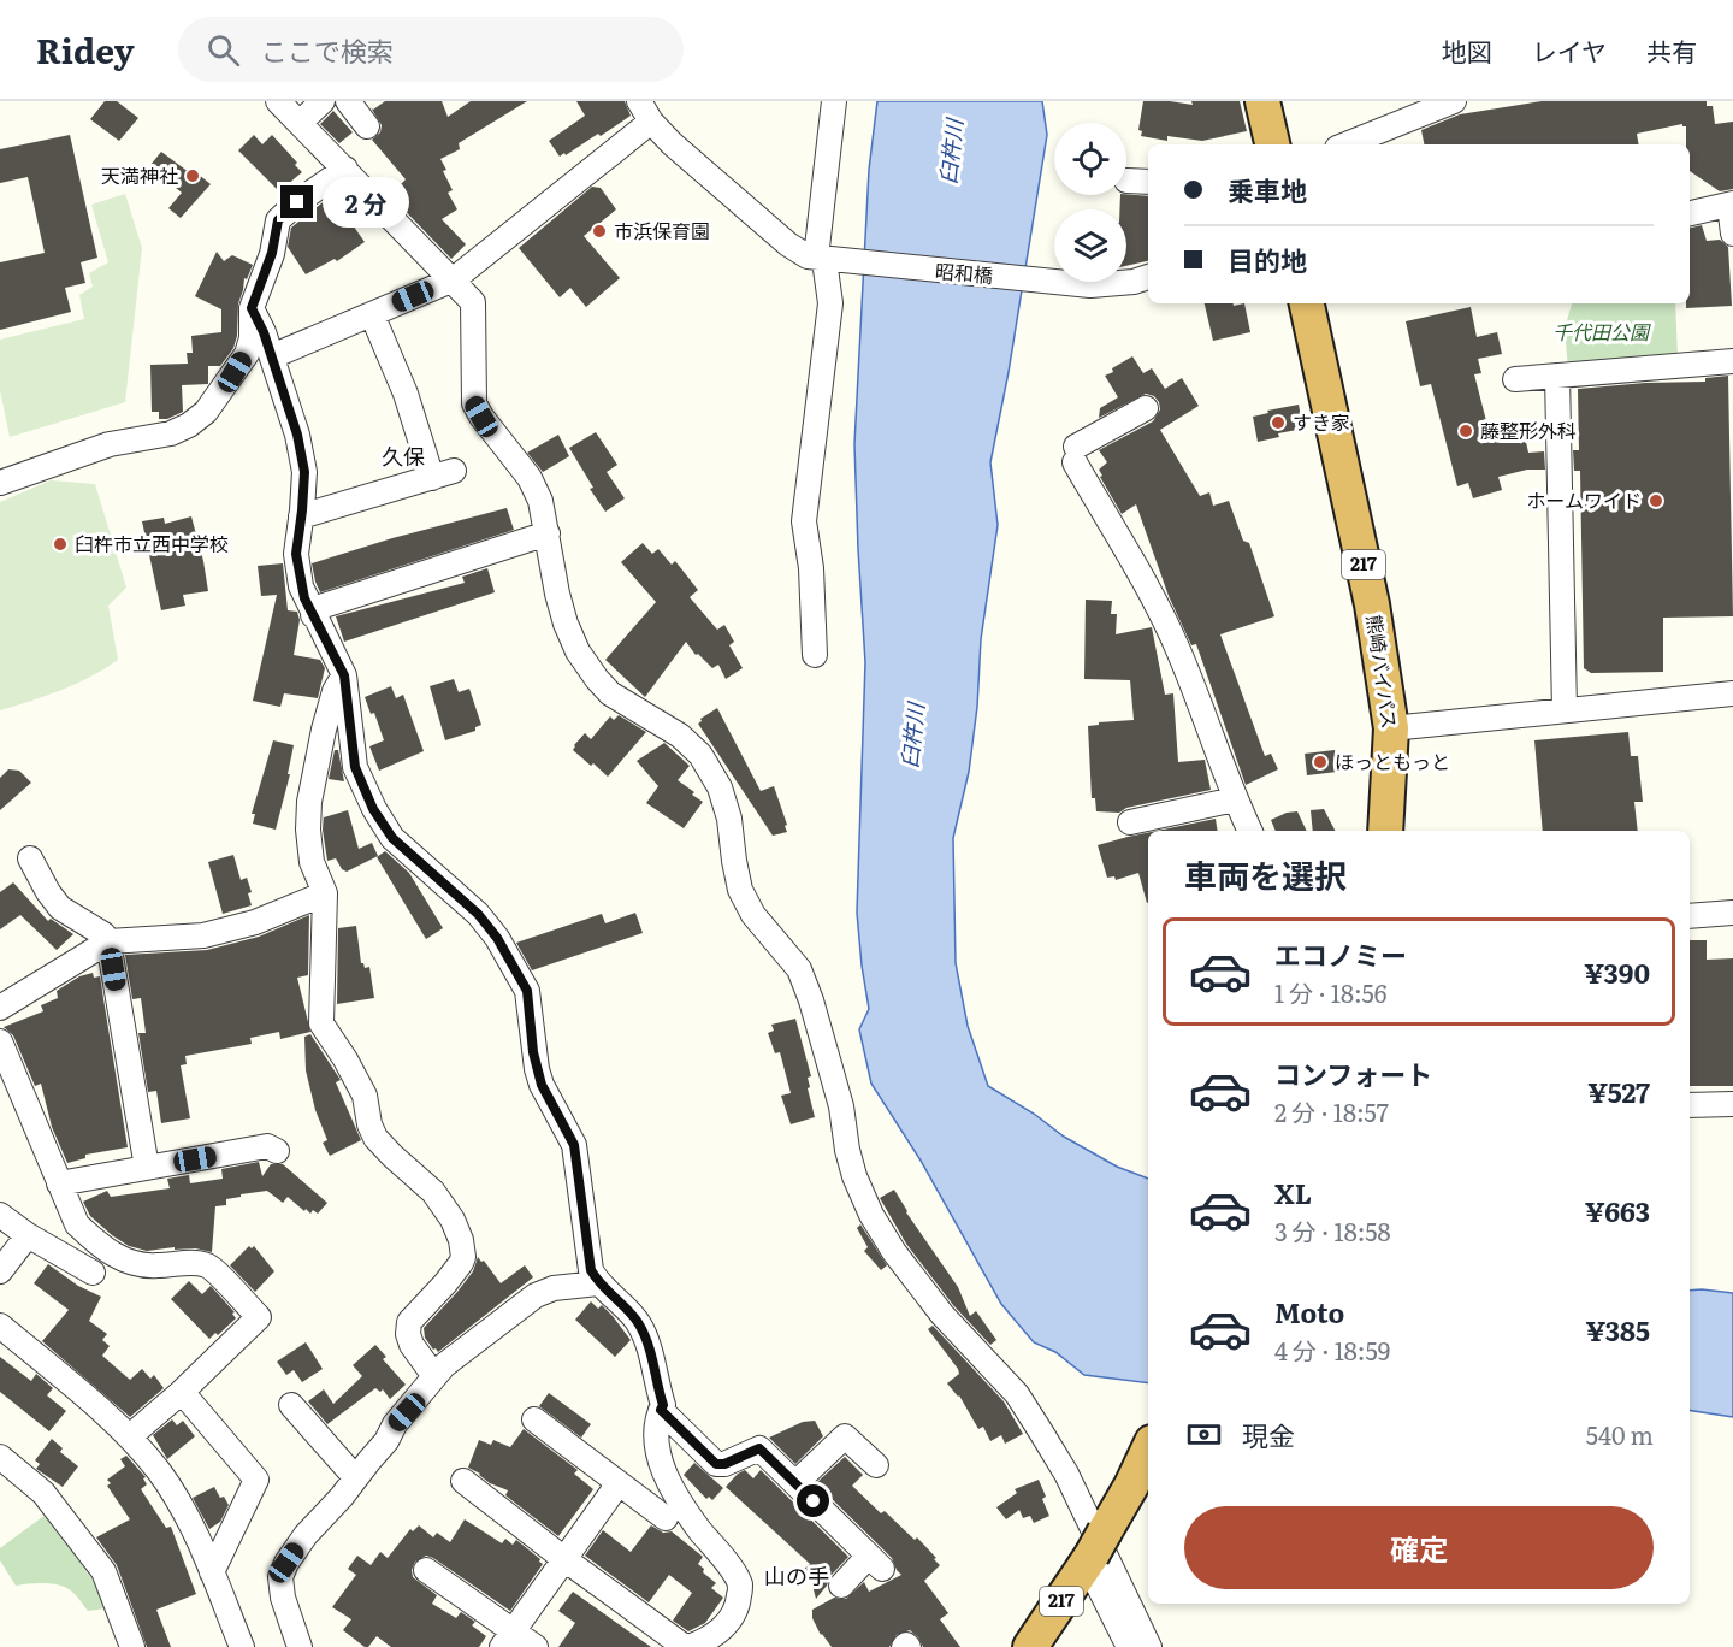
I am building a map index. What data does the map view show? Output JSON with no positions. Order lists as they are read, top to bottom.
{
  "streets": {
    "highway": ["217", "熊崎バイパス"],
    "street": ["昭和橋"]
  },
  "districts": ["久保", "山の手"],
  "water": ["臼杵川"],
  "parks": ["千代田公園"],
  "places": [
    "天満神社",
    "市浜保育園",
    "すき家",
    "藤整形外科",
    "ホームワイド",
    "臼杵市立西中学校",
    "ほっともっと"
  ],
  "page": {
    "header": "Ridey",
    "search": "ここで検索",
    "nav": ["地図", "レイヤ", "共有"],
    "banner": ["乗車地", "目的地"],
    "bubble": "2 分",
    "heading": "車両を選択",
    "list": [
      {
        "name": "エコノミー",
        "note": "1 分 · 18:56",
        "value": "¥390"
      },
      {
        "name": "コンフォート",
        "note": "2 分 · 18:57",
        "value": "¥527"
      },
      {
        "name": "XL",
        "note": "3 分 · 18:58",
        "value": "¥663"
      },
      {
        "name": "Moto",
        "note": "4 分 · 18:59",
        "value": "¥385"
      }
    ],
    "pay": ["現金", "540 m"],
    "buttons": "確定"
  }
}
